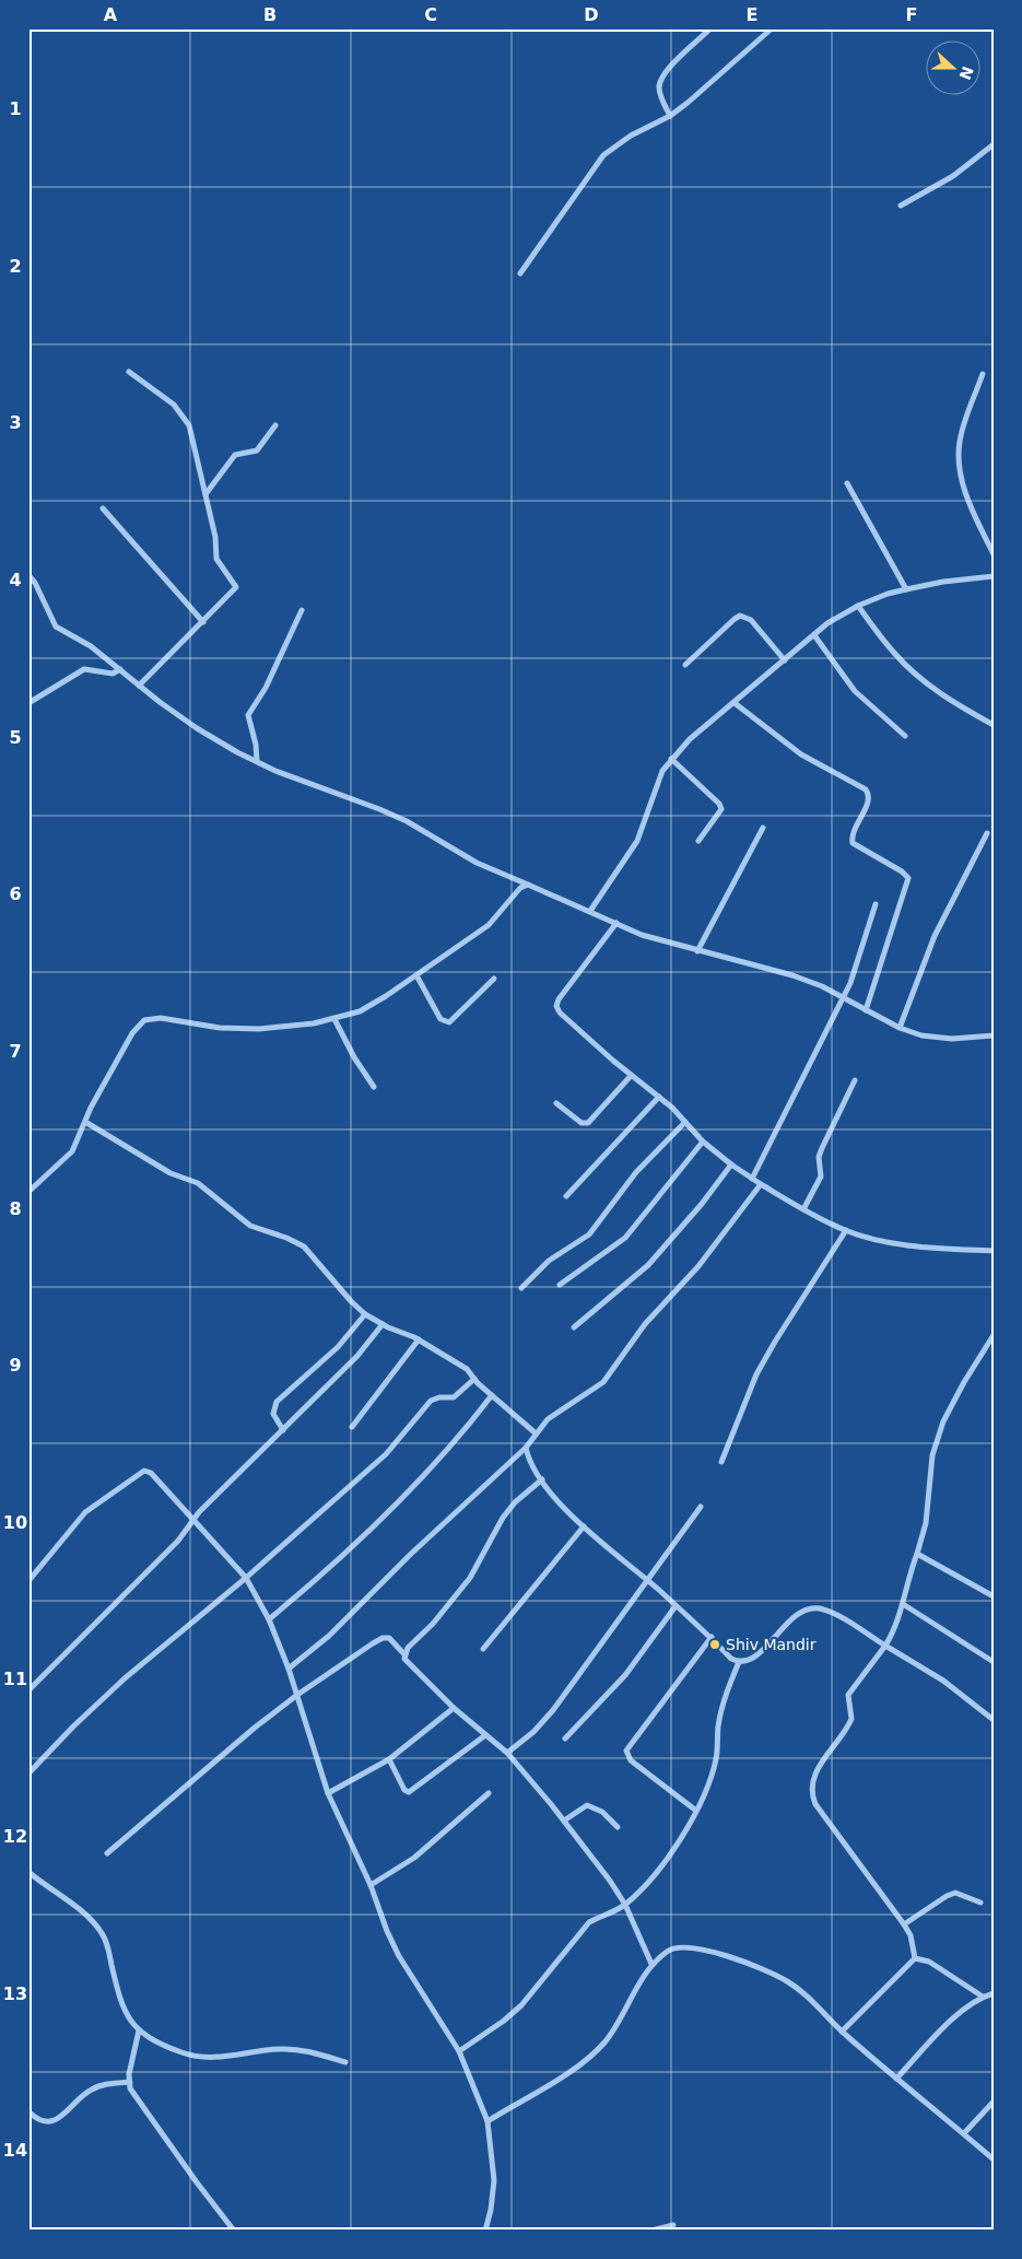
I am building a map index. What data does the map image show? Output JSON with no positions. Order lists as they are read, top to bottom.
{
  "places": ["Shiv Mandir"],
  "north": "right",
  "grid": {
    "columns": [
      "A",
      "B",
      "C",
      "D",
      "E",
      "F"
    ],
    "rows": [
      "1",
      "2",
      "3",
      "4",
      "5",
      "6",
      "7",
      "8",
      "9",
      "10",
      "11",
      "12",
      "13",
      "14"
    ]
  }
}
